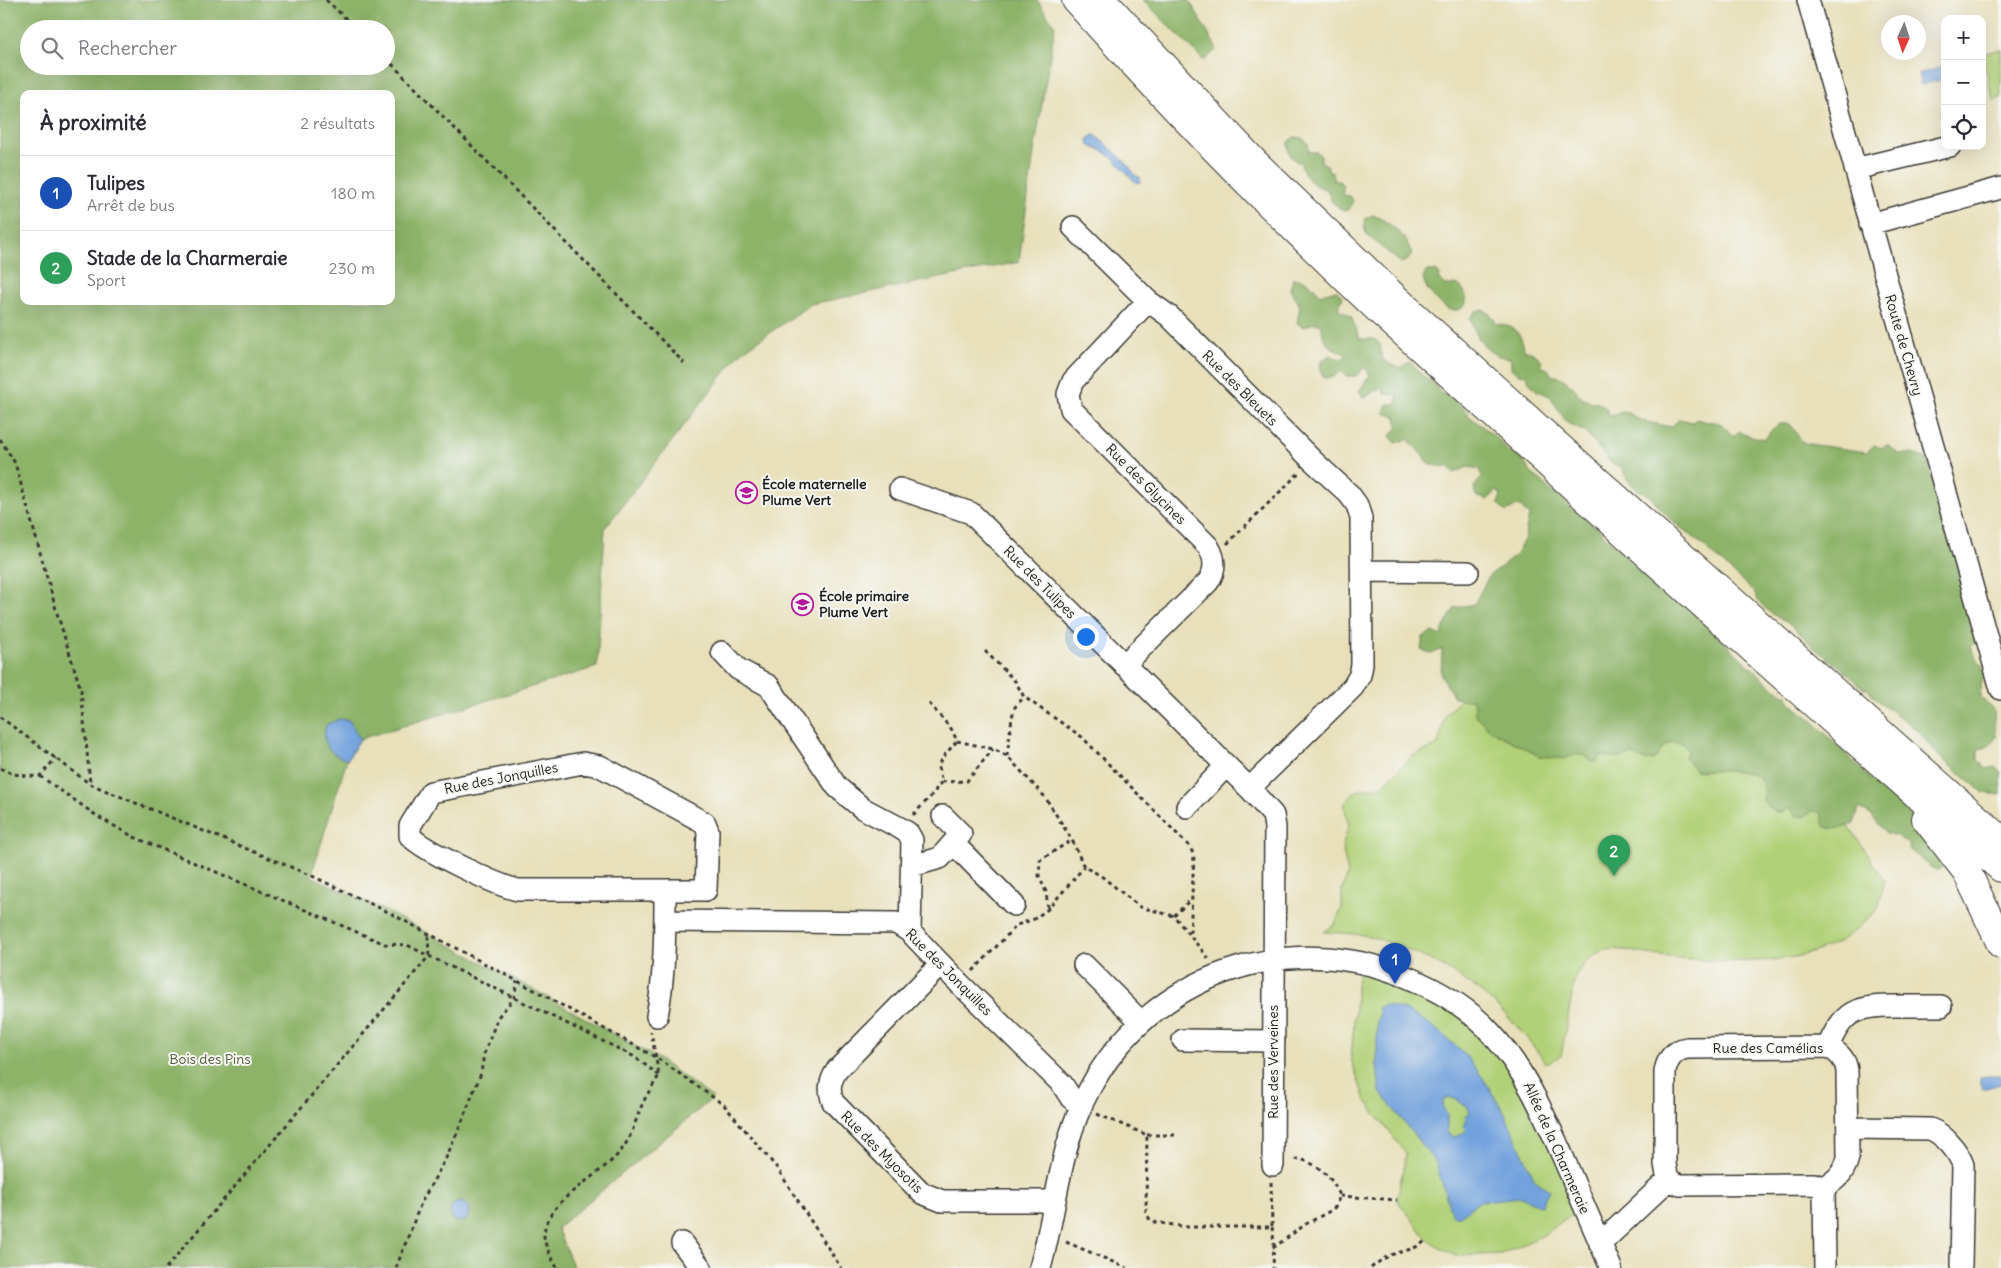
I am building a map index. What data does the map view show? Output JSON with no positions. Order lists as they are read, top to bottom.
{
  "streets": {
    "street": [
      "Route de Chevry",
      "Rue des Bleuets",
      "Rue des Glycines",
      "Rue des Tulipes",
      "Rue des Jonquilles",
      "Rue des Camélias",
      "Rue des Verveines",
      "Allée de la Charmeraie",
      "Rue des Myosotis"
    ]
  },
  "crossings": [
    ["Rue des Bleuets", "Rue des Glycines"],
    ["Rue des Bleuets", "Rue des Tulipes"],
    ["Rue des Tulipes", "Rue des Verveines"],
    ["Rue des Tulipes", "Allée de la Charmeraie"],
    ["Rue des Jonquilles", "Allée de la Charmeraie"],
    ["Rue des Jonquilles", "Rue des Myosotis"],
    ["Rue des Verveines", "Allée de la Charmeraie"],
    ["Allée de la Charmeraie", "Rue des Myosotis"]
  ],
  "parks": ["Bois des Pins"],
  "places": {
    "school or university": ["École maternelle Plume Vert", "École primaire Plume Vert"]
  },
  "north": "bottom",
  "page": {
    "map_buttons": ["+", "−"],
    "search": "Rechercher",
    "heading": ["À proximité", "2 résultats"],
    "list": [
      {
        "mark": "1",
        "name": "Tulipes",
        "note": "Arrêt de bus",
        "value": "180 m"
      },
      {
        "mark": "2",
        "name": "Stade de la Charmeraie",
        "note": "Sport",
        "value": "230 m"
      }
    ],
    "pins": ["2", "1"]
  }
}
